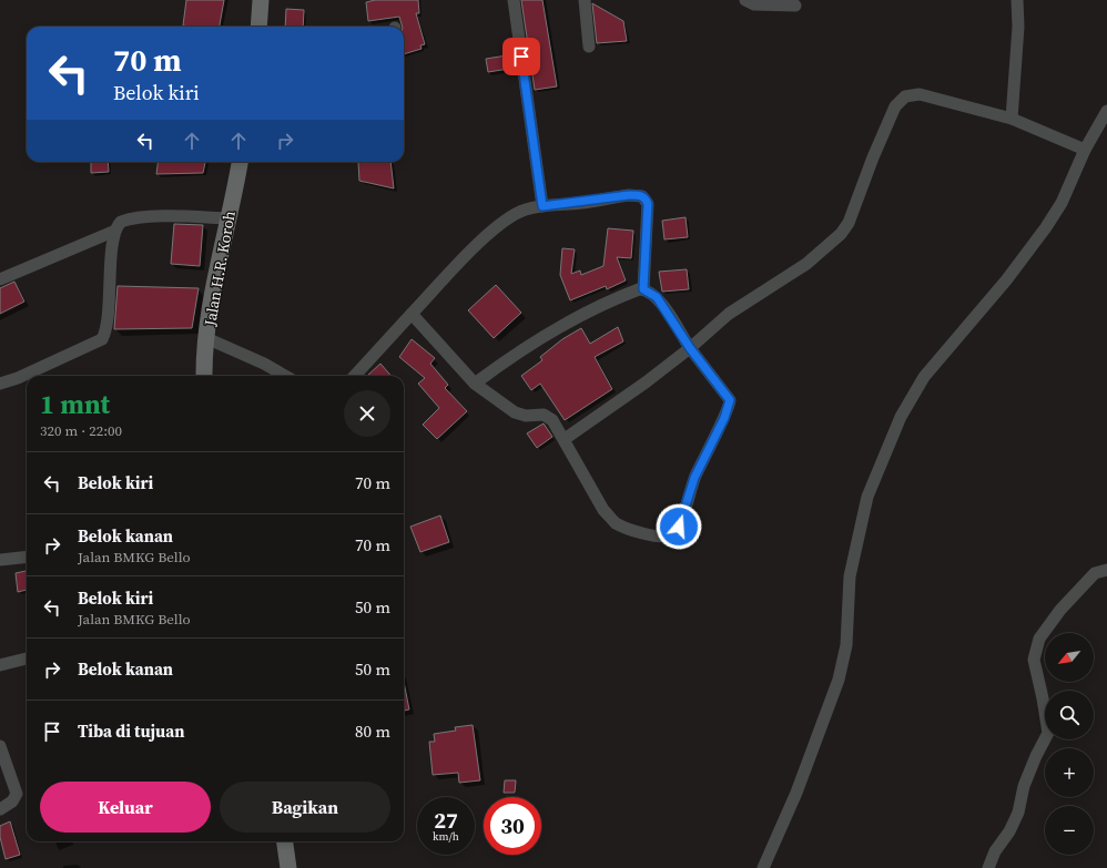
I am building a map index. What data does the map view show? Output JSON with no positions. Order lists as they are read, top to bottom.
{
  "streets": {
    "main road": ["Jalan H.R. Koroh"]
  },
  "north": "bottom left",
  "page": {
    "turn": ["70 m", "Belok kiri"],
    "heading": ["1 mnt", "320 m · 22:00"],
    "list": [
      {
        "name": "Belok kiri",
        "value": "70 m"
      },
      {
        "name": "Belok kanan",
        "note": "Jalan BMKG Bello",
        "value": "70 m"
      },
      {
        "name": "Belok kiri",
        "note": "Jalan BMKG Bello",
        "value": "50 m"
      },
      {
        "name": "Belok kanan",
        "value": "50 m"
      },
      {
        "name": "Tiba di tujuan",
        "value": "80 m"
      }
    ],
    "map_buttons": ["+", "−"],
    "buttons": ["Keluar", "Bagikan"],
    "speed": "27 km/h",
    "limit": "30"
  }
}
